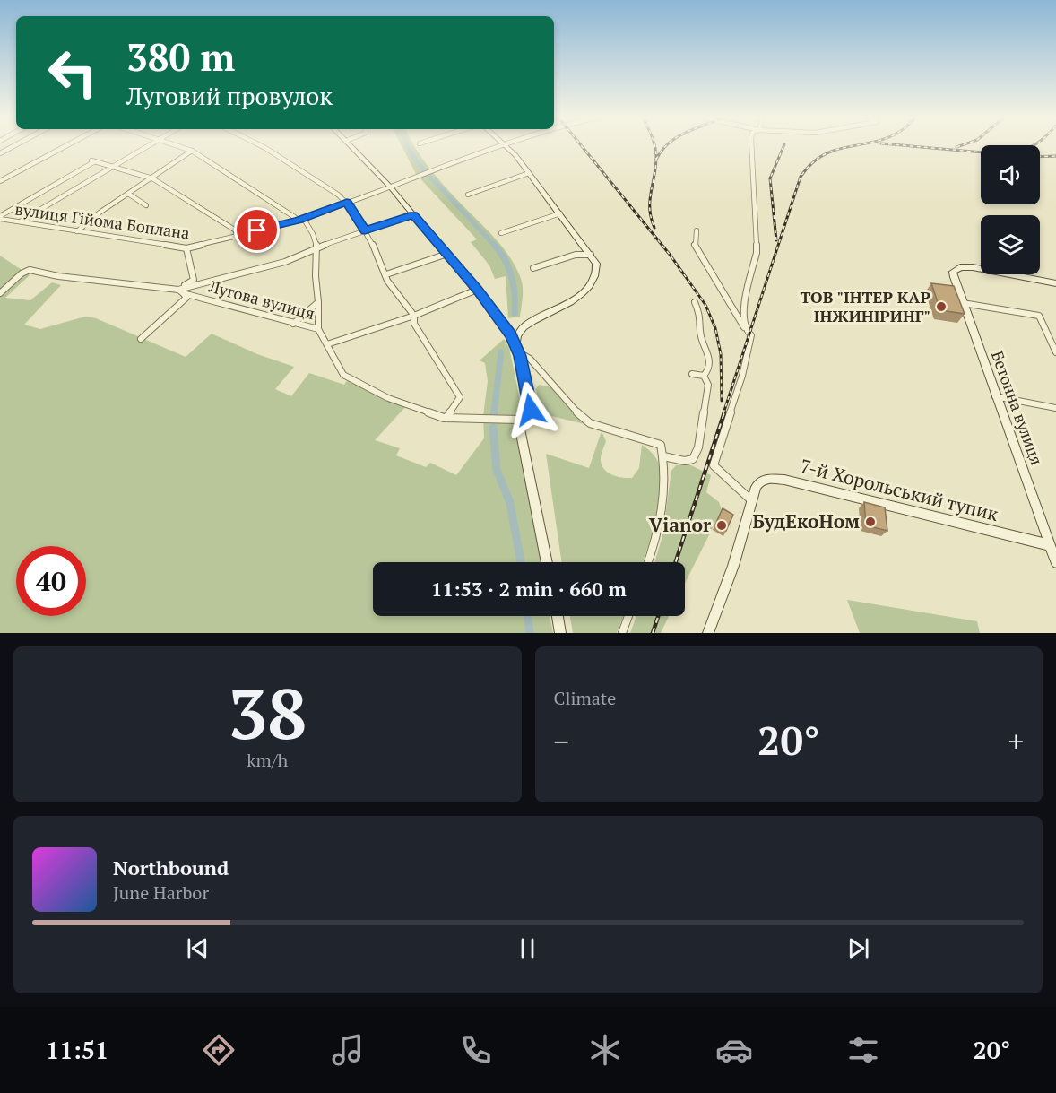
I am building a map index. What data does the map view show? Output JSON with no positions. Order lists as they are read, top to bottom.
{
  "streets": {
    "street": [
      "вулиця Гійома Боплана",
      "Лугова вулиця",
      "Бетонна вулиця",
      "7-й Хорольський тупик"
    ]
  },
  "crossings": [
    ["Бетонна вулиця", "7-й Хорольський тупик"]
  ],
  "places": ["ТОВ \"ІНТЕР КАР ІНЖИНІРИНГ\"", "БудЕкоНом", "Vianor"],
  "page": {
    "turn": ["380 m", "Луговий провулок"],
    "limit": "40",
    "trip": "11:53 · 2 min · 660 m",
    "tile": [
      ["38", "km/h"],
      "Climate"
    ],
    "heat": ["−", "20°", "+"],
    "song": ["Northbound", "June Harbor"],
    "tabs": ["11:51", "20°"]
  }
}
